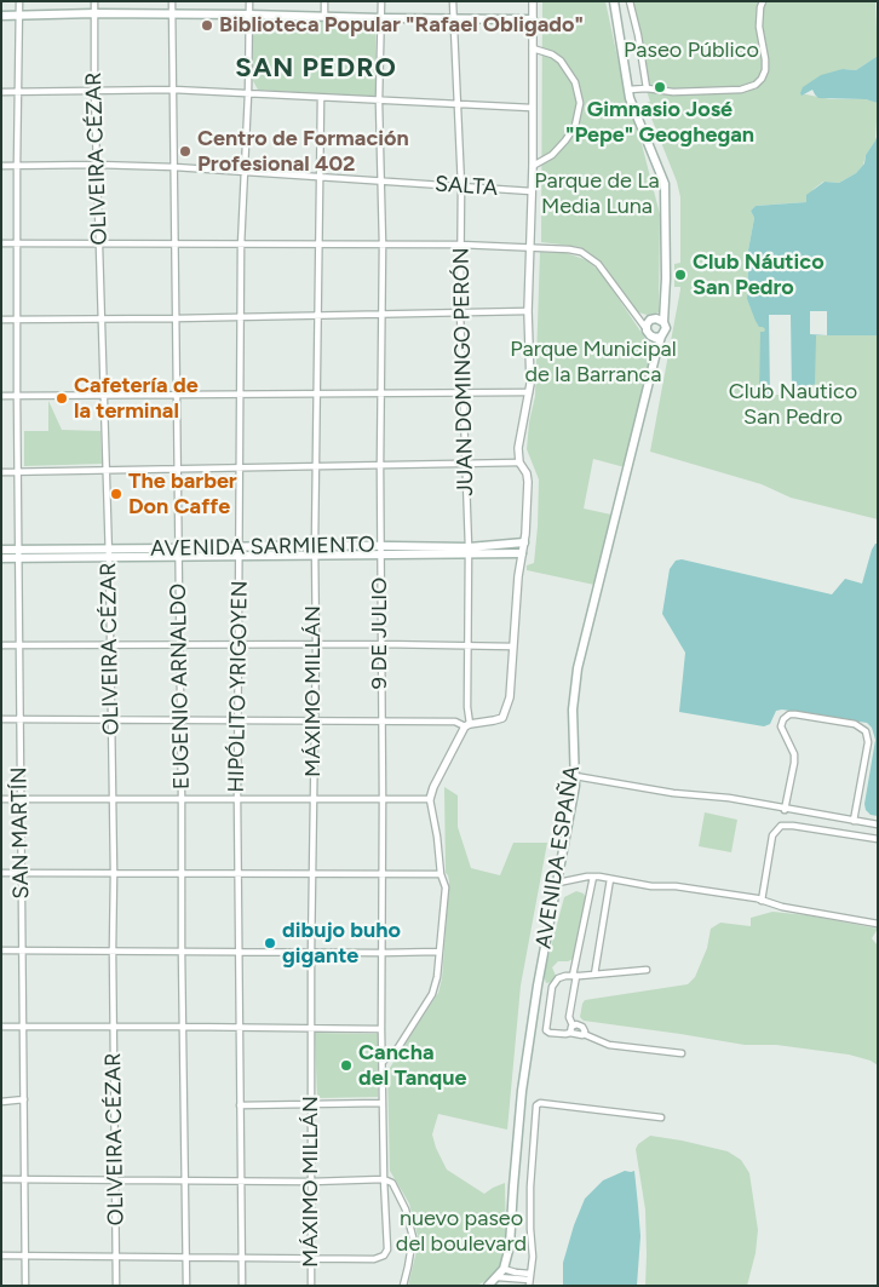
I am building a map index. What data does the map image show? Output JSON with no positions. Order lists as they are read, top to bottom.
{
  "streets": {
    "main road": ["AVENIDA SARMIENTO", "AVENIDA ESPAÑA"],
    "street": [
      "OLIVEIRA CÉZAR",
      "SALTA",
      "JUAN DOMINGO PERÓN",
      "9 DE JULIO",
      "EUGENIO ARNALDO",
      "HIPÓLITO YRIGOYEN",
      "MÁXIMO MILLÁN",
      "SAN MARTÍN"
    ]
  },
  "crossings": [
    ["OLIVEIRA CÉZAR", "SALTA"],
    ["OLIVEIRA CÉZAR", "AVENIDA SARMIENTO"],
    ["SALTA", "JUAN DOMINGO PERÓN"],
    ["SALTA", "9 DE JULIO"],
    ["SALTA", "EUGENIO ARNALDO"],
    ["SALTA", "HIPÓLITO YRIGOYEN"],
    ["SALTA", "MÁXIMO MILLÁN"],
    ["SALTA", "SAN MARTÍN"],
    ["JUAN DOMINGO PERÓN", "AVENIDA SARMIENTO"],
    ["AVENIDA SARMIENTO", "9 DE JULIO"],
    ["AVENIDA SARMIENTO", "EUGENIO ARNALDO"],
    ["AVENIDA SARMIENTO", "HIPÓLITO YRIGOYEN"],
    ["AVENIDA SARMIENTO", "MÁXIMO MILLÁN"],
    ["AVENIDA SARMIENTO", "SAN MARTÍN"],
    ["9 DE JULIO", "MÁXIMO MILLÁN"]
  ],
  "districts": ["SAN PEDRO"],
  "parks": [
    "Paseo Público",
    "Parque de La Media Luna",
    "Parque Municipal de la Barranca",
    "Club Nautico San Pedro",
    "nuevo paseo del boulevard"
  ],
  "places": [
    "Biblioteca Popular \"Rafael Obligado\"",
    "Gimnasio José \"Pepe\" Geoghegan",
    "Centro de Formación Profesional 402",
    "Club Náutico San Pedro",
    "Cafetería de la terminal",
    "The barber Don Caffe",
    "dibujo buho gigante",
    "Cancha del Tanque"
  ]
}
